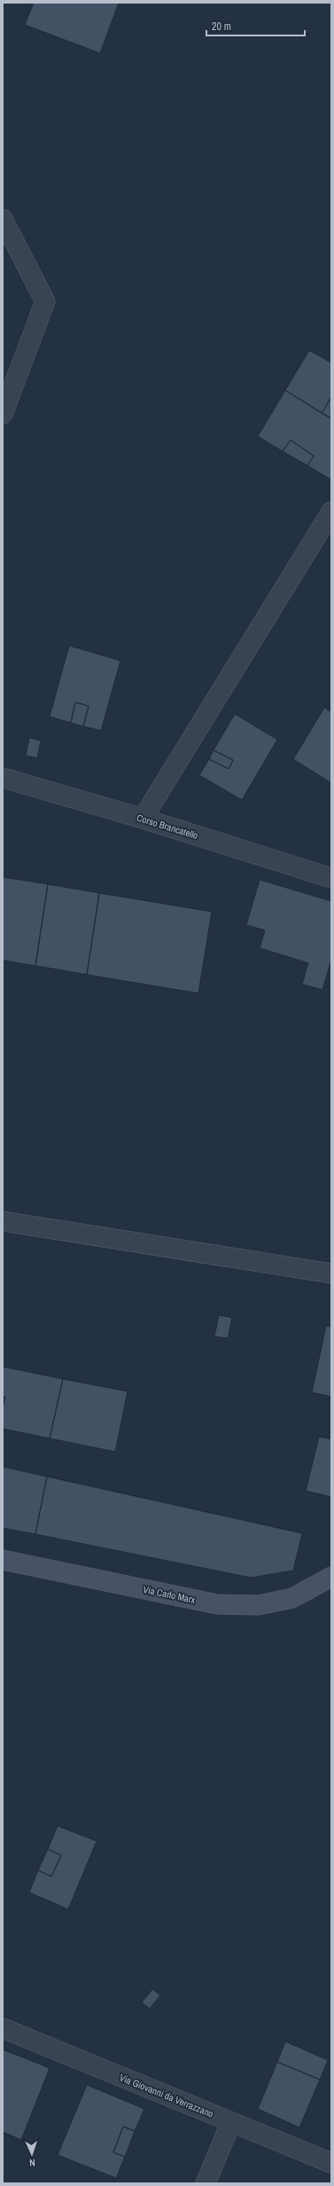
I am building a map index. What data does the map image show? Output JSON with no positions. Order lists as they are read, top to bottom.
{
  "streets": {
    "main road": ["Via Carlo Marx"],
    "street": ["Corso Brancatello", "Via Giovanni da Verrazzano"]
  },
  "scale_bar": "20 m",
  "north": "bottom"
}
